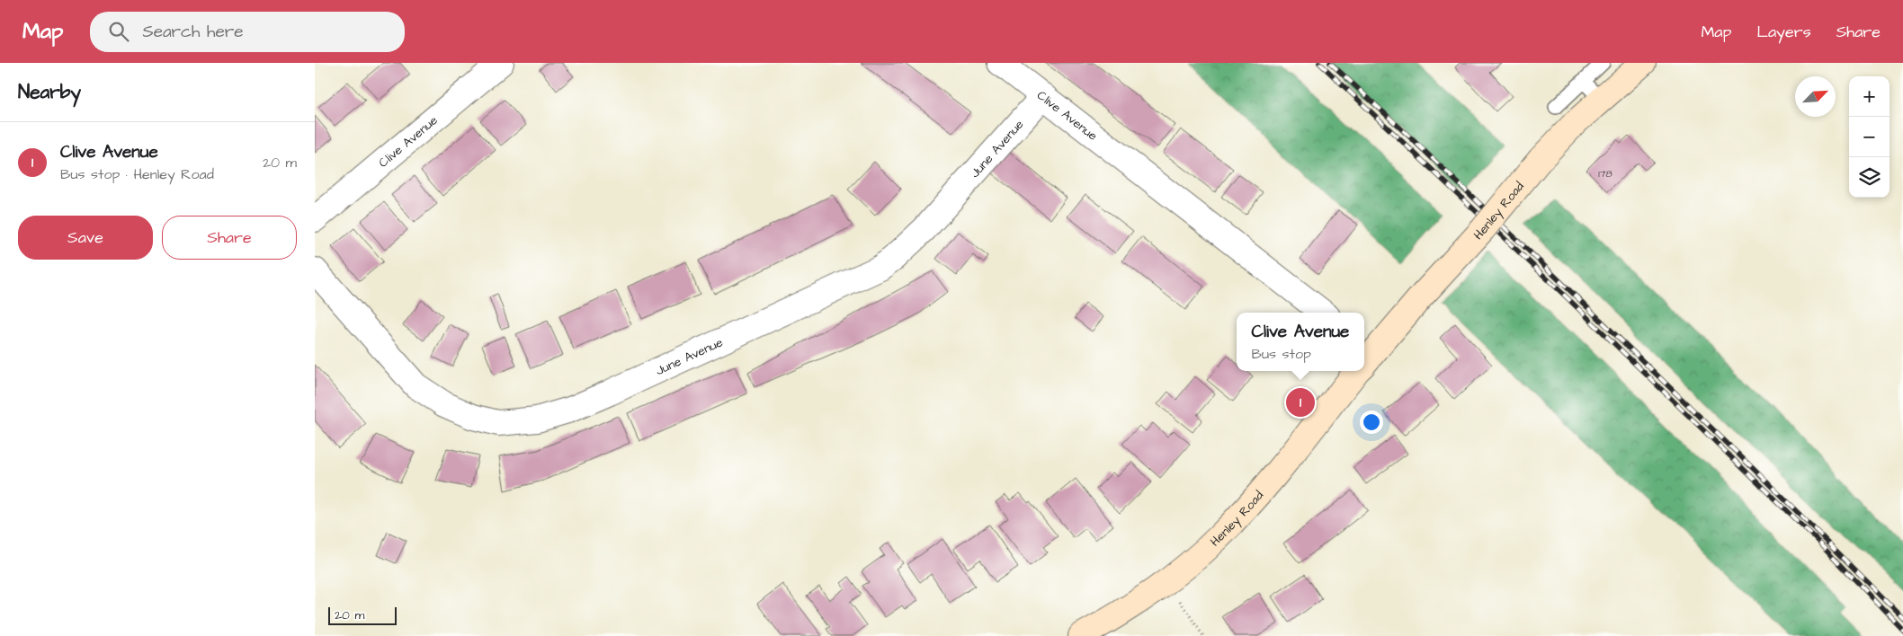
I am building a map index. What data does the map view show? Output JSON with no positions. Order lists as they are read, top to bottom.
{
  "streets": {
    "street": ["Clive Avenue", "June Avenue", "Henley Road"]
  },
  "crossings": [
    ["Clive Avenue", "June Avenue"]
  ],
  "house_numbers": ["178"],
  "scale_bar": "20 m",
  "north": "top right",
  "page": {
    "header": "Map",
    "search": "Search here",
    "nav": ["Map", "Layers", "Share"],
    "heading": "Nearby",
    "map_buttons": ["+", "−"],
    "list": [
      {
        "mark": "1",
        "name": "Clive Avenue",
        "note": "Bus stop · Henley Road",
        "value": "20 m"
      }
    ],
    "buttons": ["Save", "Share"],
    "popup": ["Clive Avenue", "Bus stop"],
    "pins": "1",
    "scale": "20 m"
  }
}
